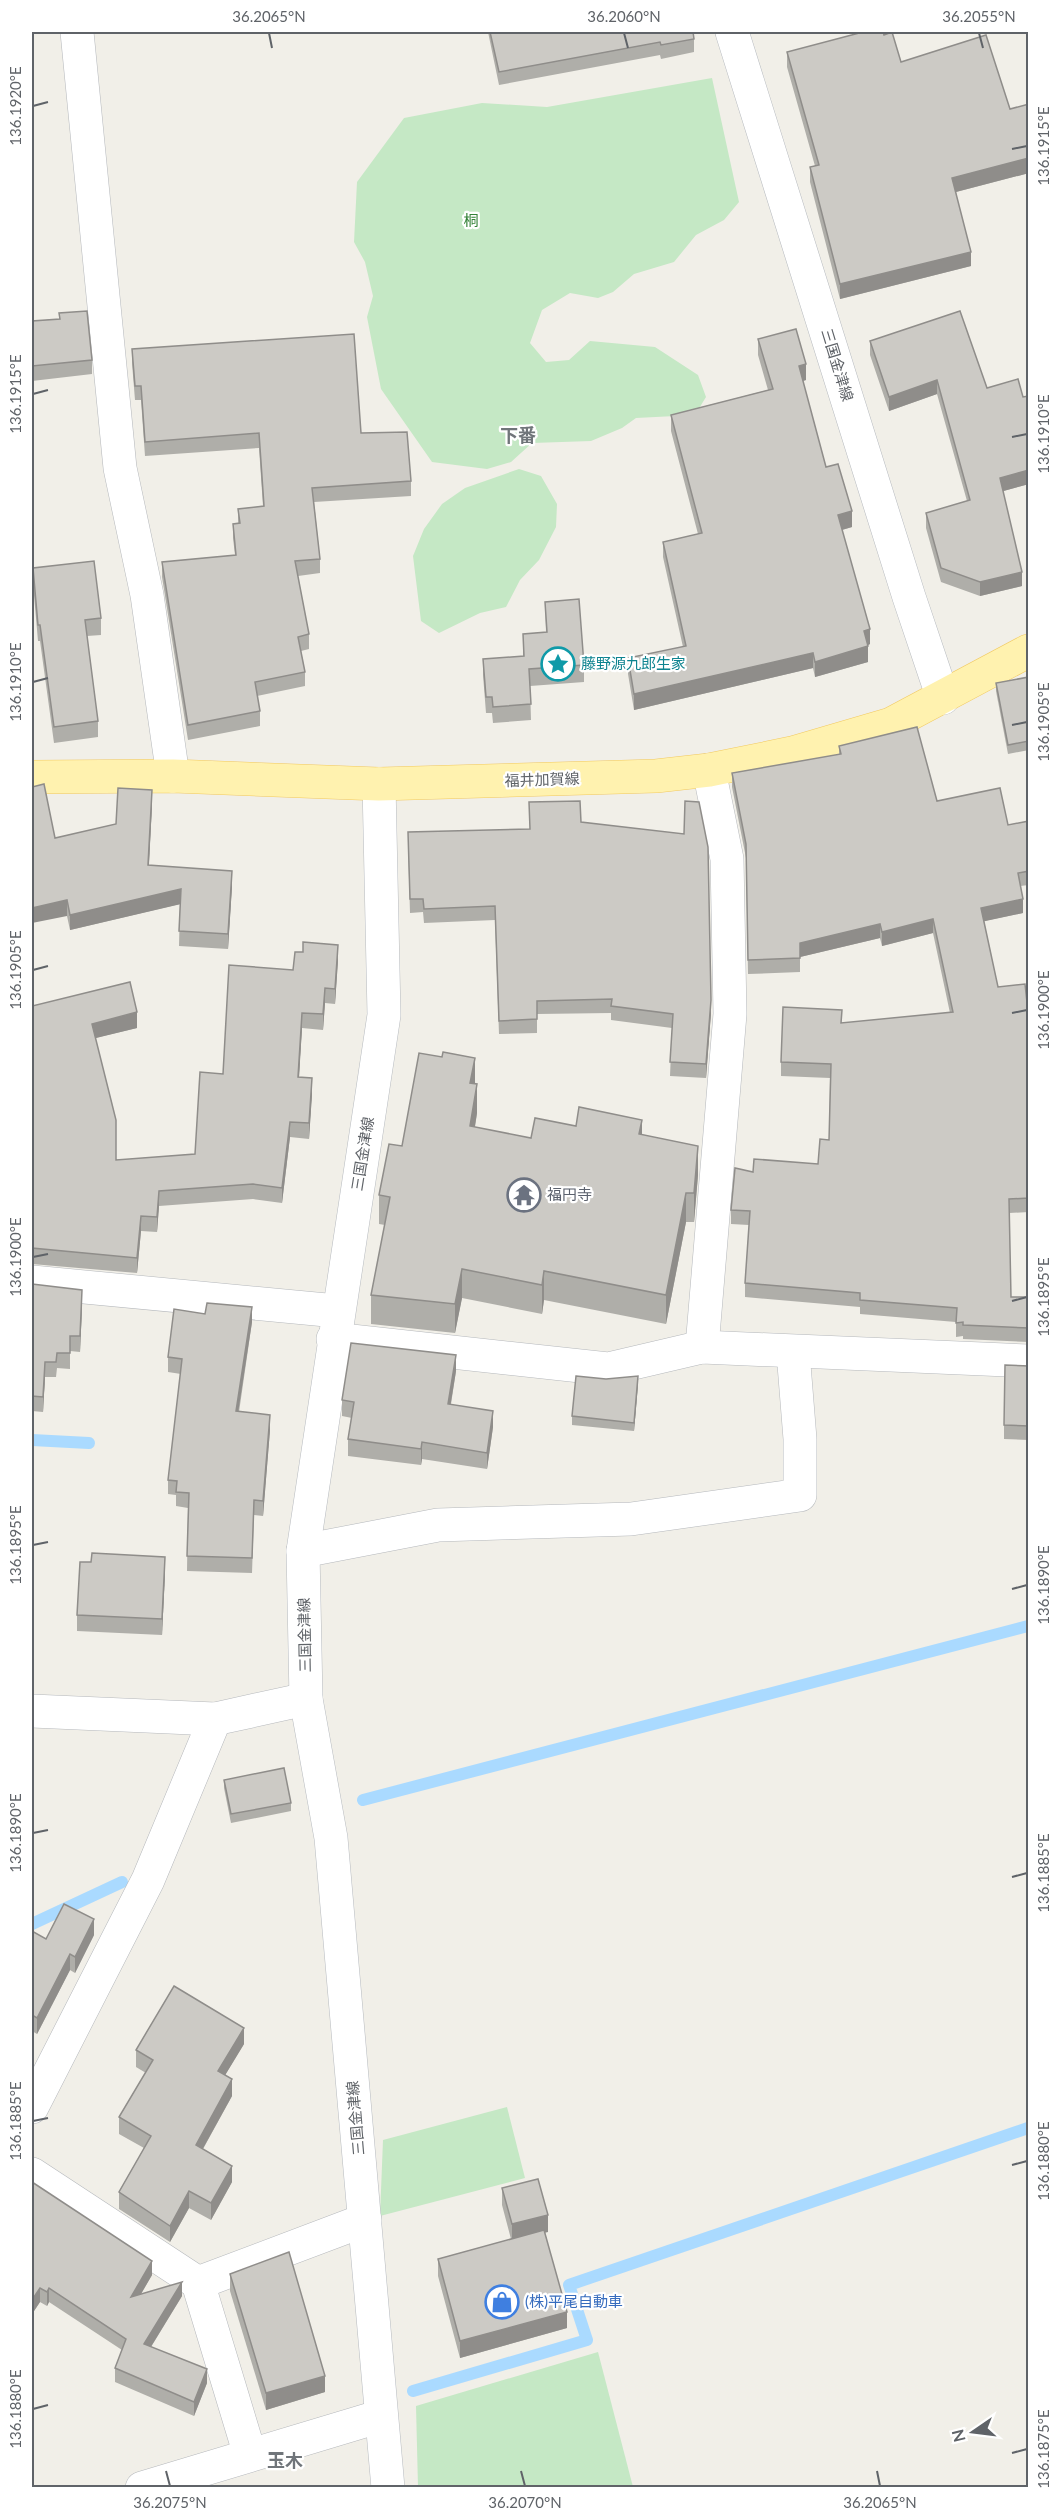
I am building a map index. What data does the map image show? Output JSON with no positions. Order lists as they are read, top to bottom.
{
  "streets": {
    "main road": ["福井加賀線"],
    "street": ["三国金津線"]
  },
  "crossings": [
    ["三国金津線", "福井加賀線"]
  ],
  "districts": ["下番", "玉木"],
  "parks": ["桐"],
  "places": {
    "place": ["藤野源九郎生家"],
    "temple": ["福円寺"],
    "shop": ["(株)平尾自動車"]
  },
  "north": "left",
  "coordinates": [
    "36.2065°N",
    "36.2060°N",
    "36.2055°N",
    "136.1920°E",
    "136.1915°E",
    "136.1910°E",
    "136.1905°E",
    "136.1900°E",
    "136.1895°E",
    "136.1890°E",
    "136.1885°E",
    "136.1880°E",
    "136.1875°E",
    "36.2075°N",
    "36.2070°N"
  ]
}
